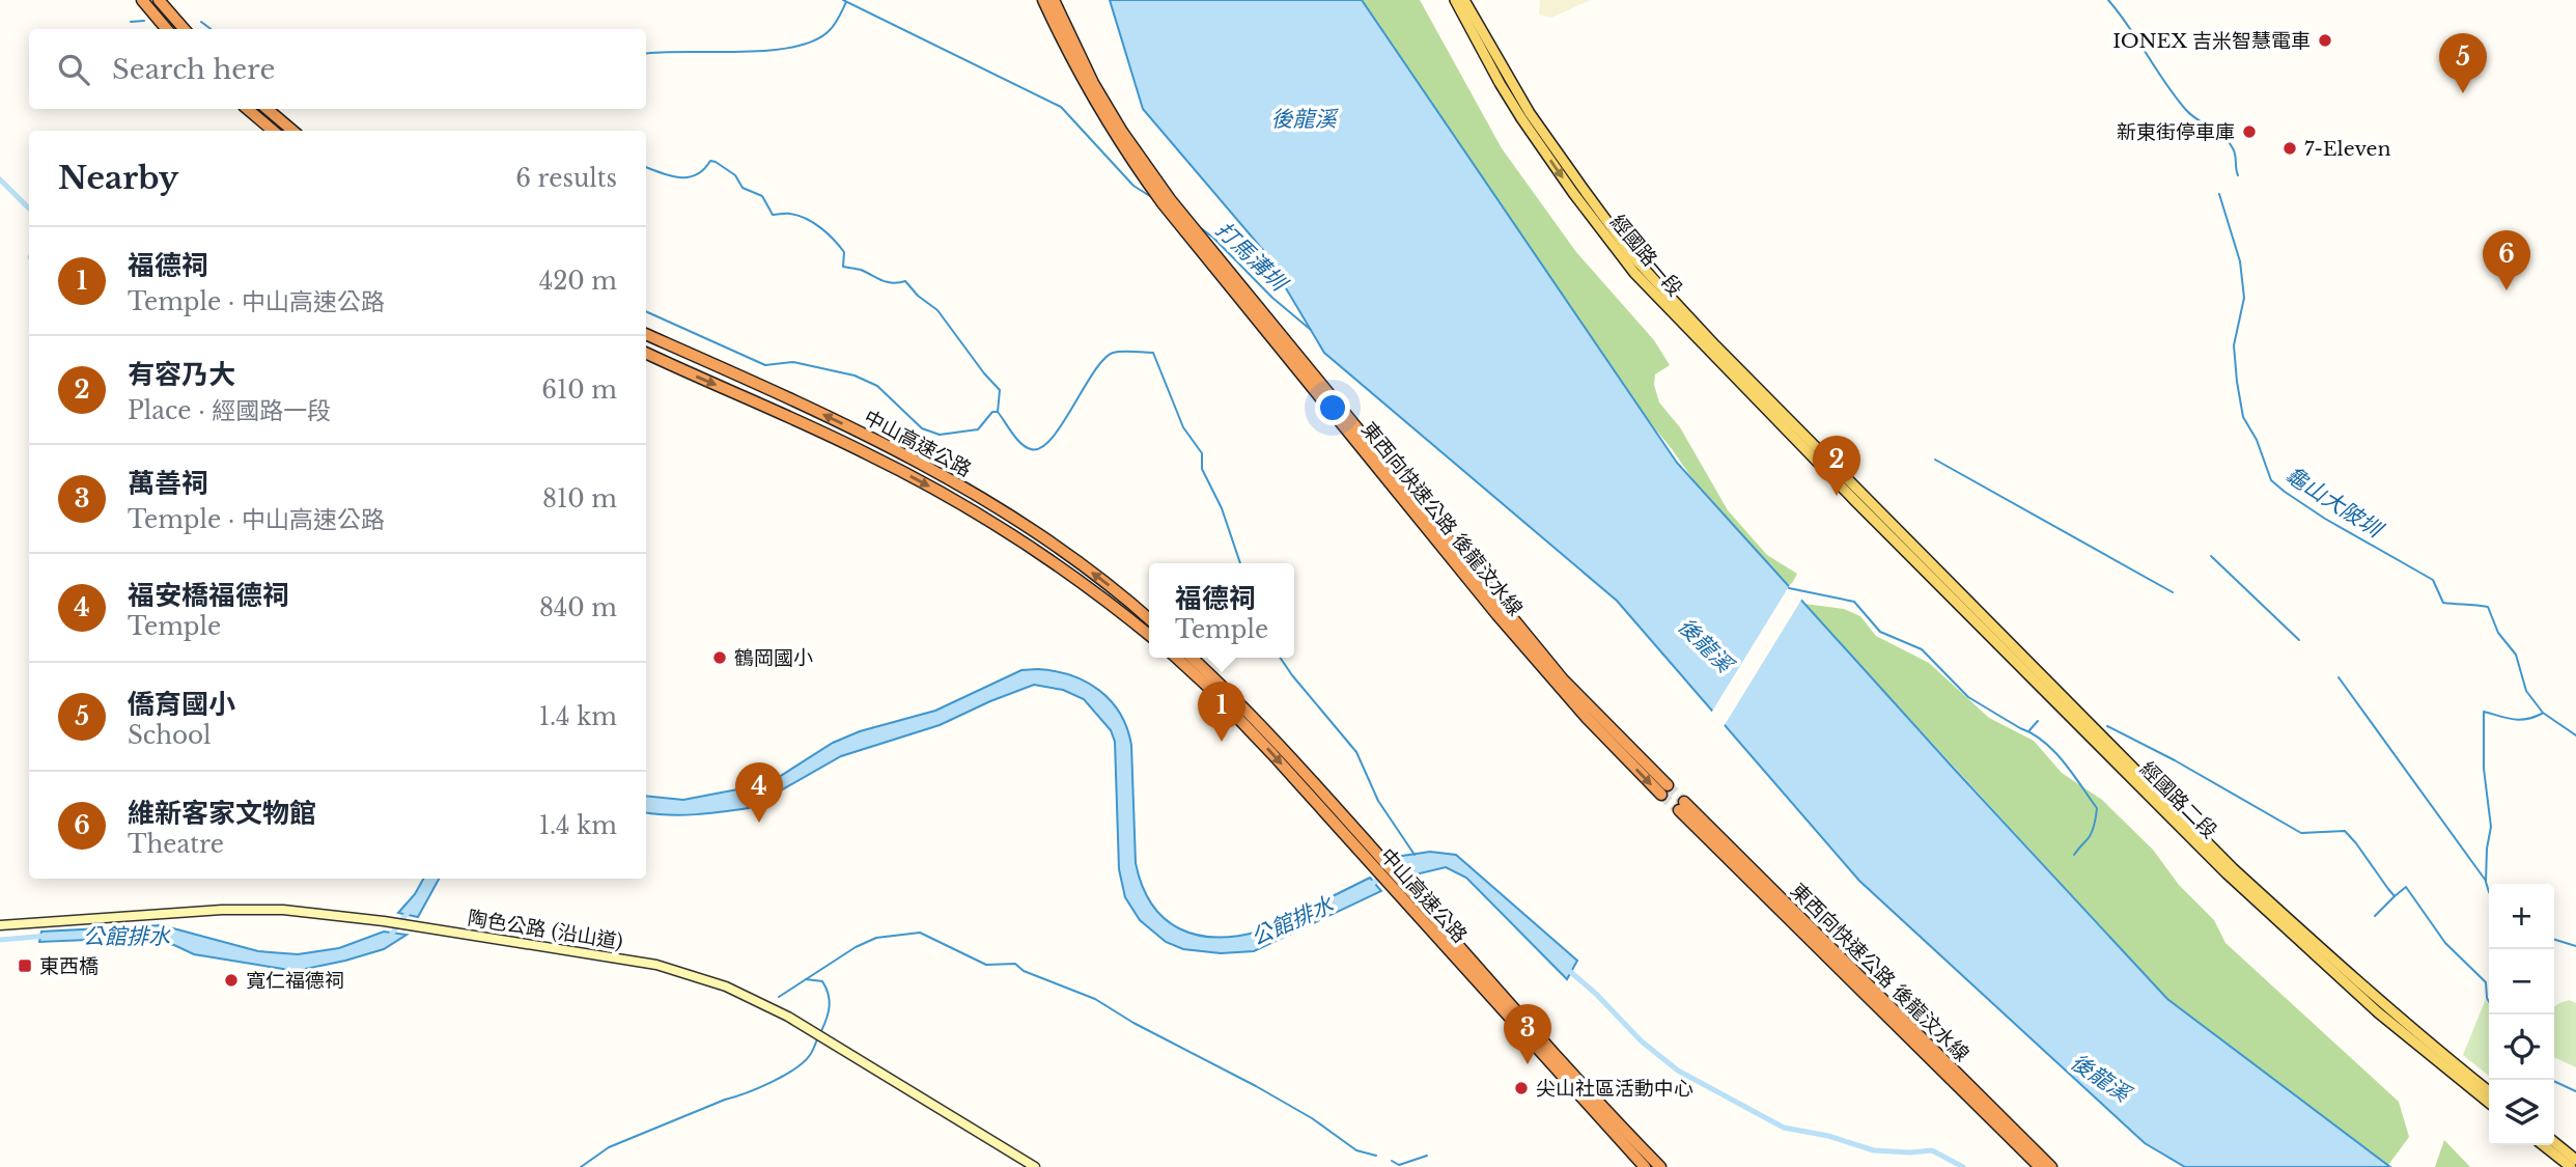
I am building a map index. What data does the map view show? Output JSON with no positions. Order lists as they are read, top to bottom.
{
  "streets": {
    "highway": ["中山高速公路", "東西向快速公路 後龍汶水線"],
    "main road": ["經國路一段", "經國路二段", "陶色公路 (沿山道)"]
  },
  "crossings": [
    ["經國路一段", "經國路二段"]
  ],
  "water": [
    "後龍溪",
    "打馬溝圳",
    "龜山大陂圳",
    "公館排水"
  ],
  "places": {
    "other": [
      "IONEX 吉米智慧電車",
      "新東街停車庫",
      "7-Eleven",
      "鶴岡國小",
      "寬仁福德祠",
      "尖山社區活動中心"
    ],
    "transit": ["東西橋"]
  },
  "page": {
    "search": "Search here",
    "pins": [
      "5",
      "6",
      "2",
      "1",
      "4",
      "3"
    ],
    "heading": ["Nearby", "6 results"],
    "list": [
      {
        "mark": "1",
        "name": "福德祠",
        "note": "Temple · 中山高速公路",
        "value": "420 m"
      },
      {
        "mark": "2",
        "name": "有容乃大",
        "note": "Place · 經國路一段",
        "value": "610 m"
      },
      {
        "mark": "3",
        "name": "萬善祠",
        "note": "Temple · 中山高速公路",
        "value": "810 m"
      },
      {
        "mark": "4",
        "name": "福安橋福德祠",
        "note": "Temple",
        "value": "840 m"
      },
      {
        "mark": "5",
        "name": "僑育國小",
        "note": "School",
        "value": "1.4 km"
      },
      {
        "mark": "6",
        "name": "維新客家文物館",
        "note": "Theatre",
        "value": "1.4 km"
      }
    ],
    "popup": ["福德祠", "Temple"],
    "map_buttons": ["+", "−"]
  }
}
